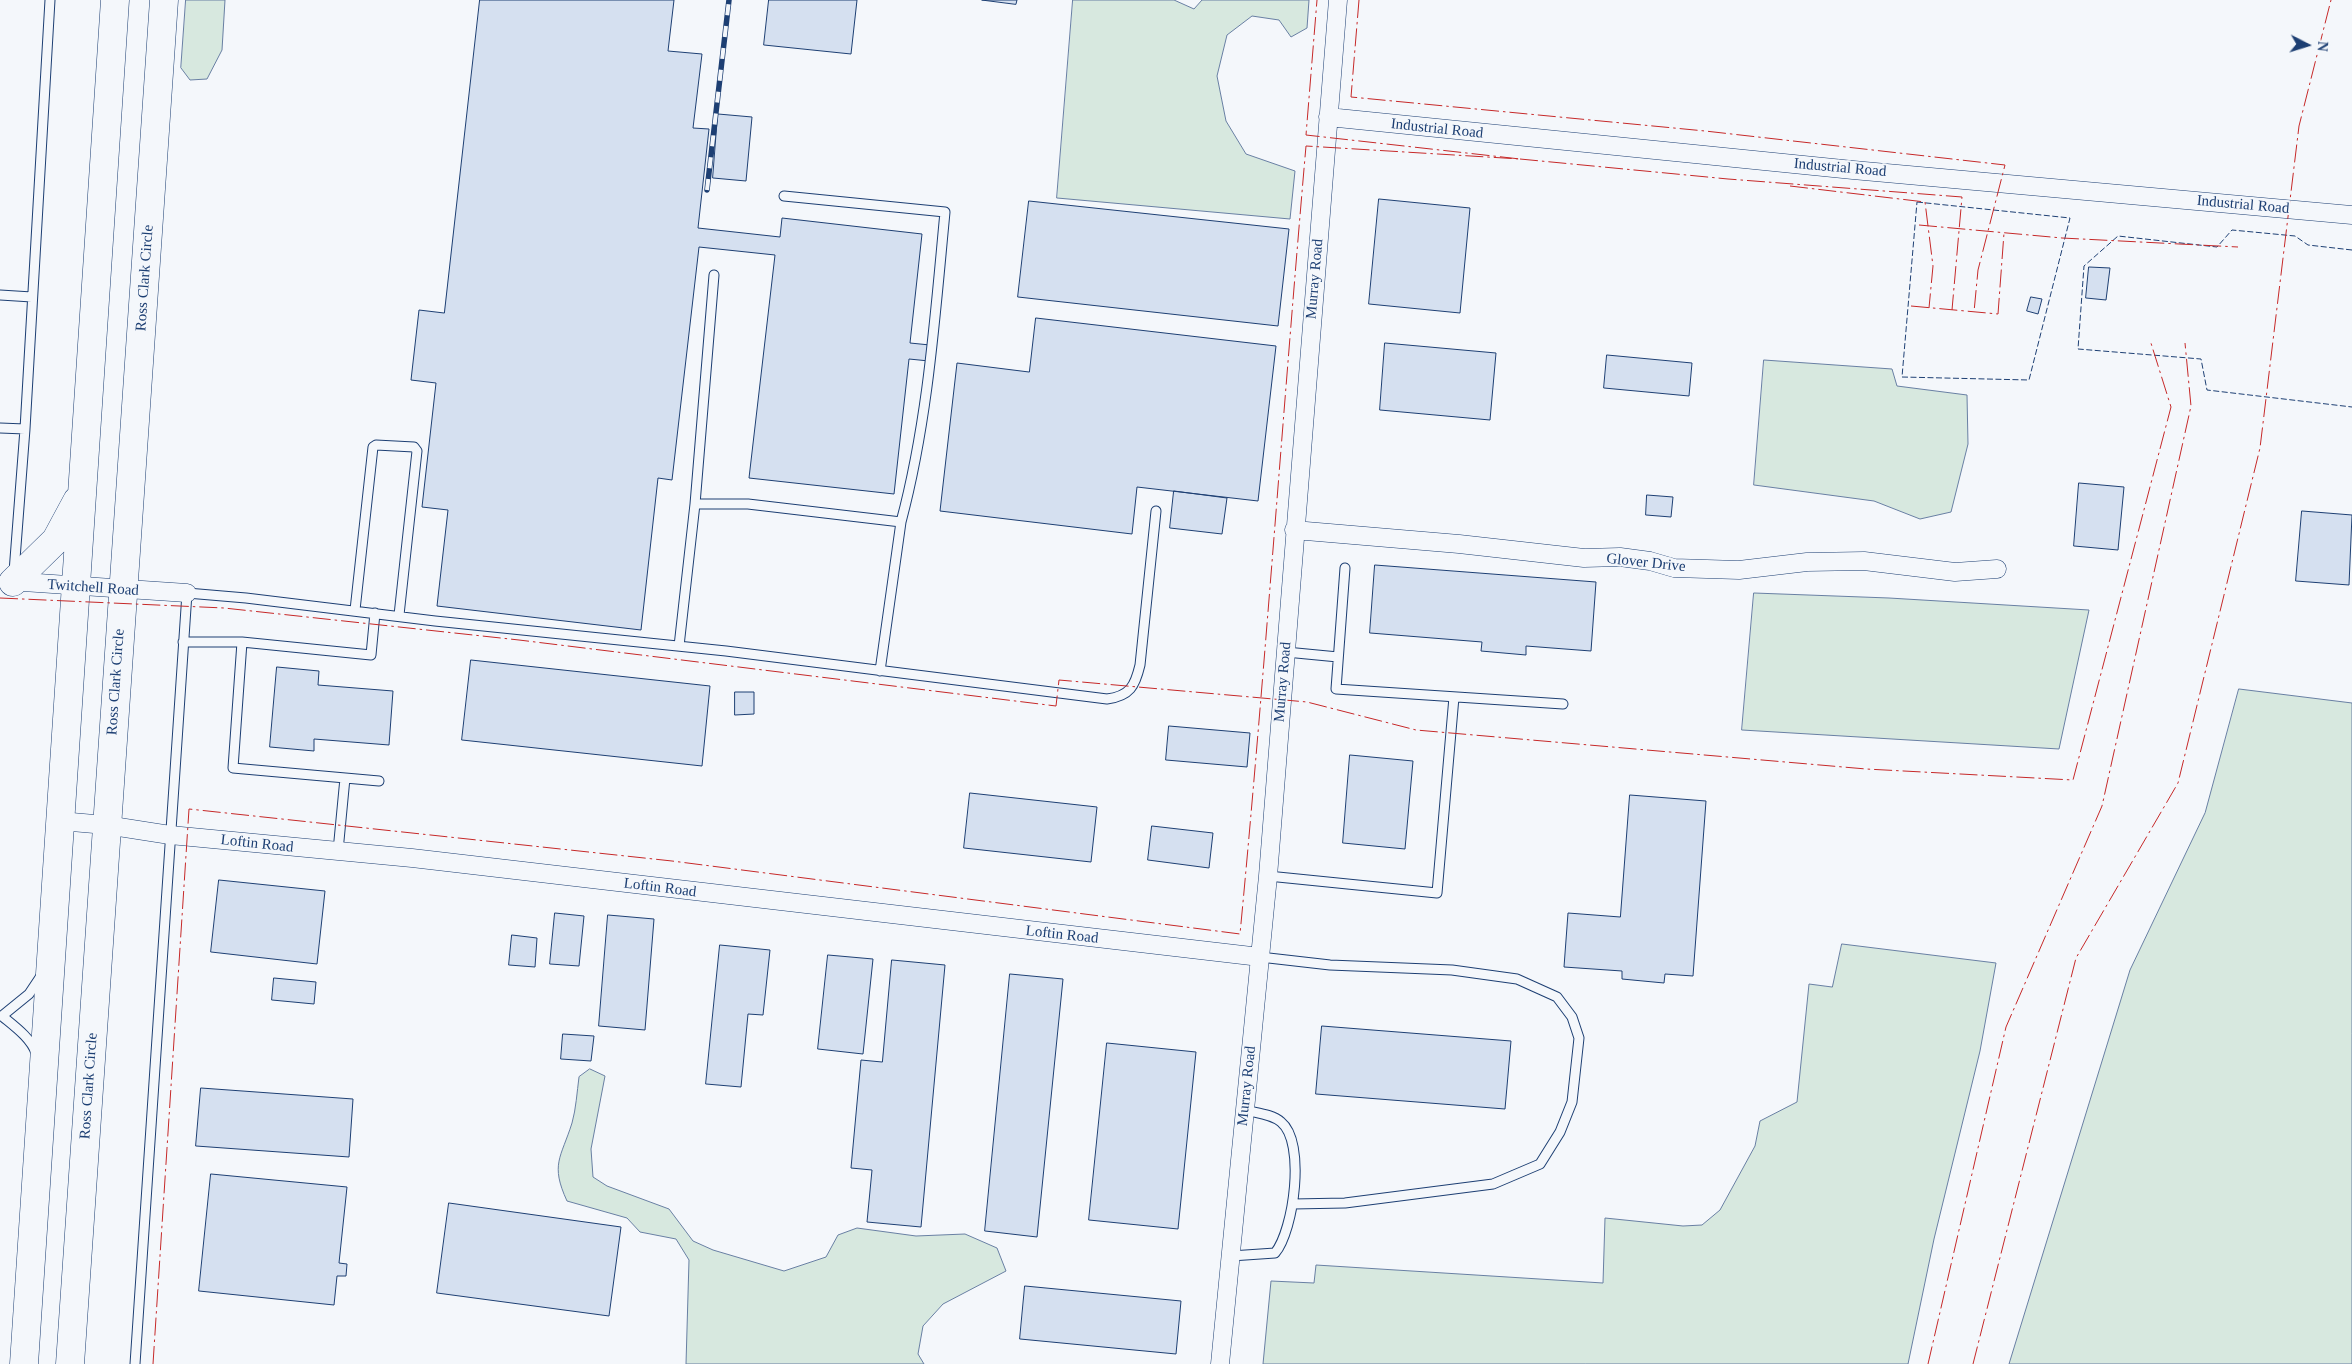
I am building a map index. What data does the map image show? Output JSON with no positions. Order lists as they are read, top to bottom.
{
  "streets": {
    "highway": ["Ross Clark Circle"],
    "street": [
      "Industrial Road",
      "Murray Road",
      "Glover Drive",
      "Twitchell Road",
      "Loftin Road"
    ]
  },
  "crossings": [
    ["Industrial Road", "Murray Road"],
    ["Ross Clark Circle", "Twitchell Road"],
    ["Ross Clark Circle", "Loftin Road"],
    ["Murray Road", "Glover Drive"],
    ["Murray Road", "Loftin Road"]
  ],
  "north": "right"
}
